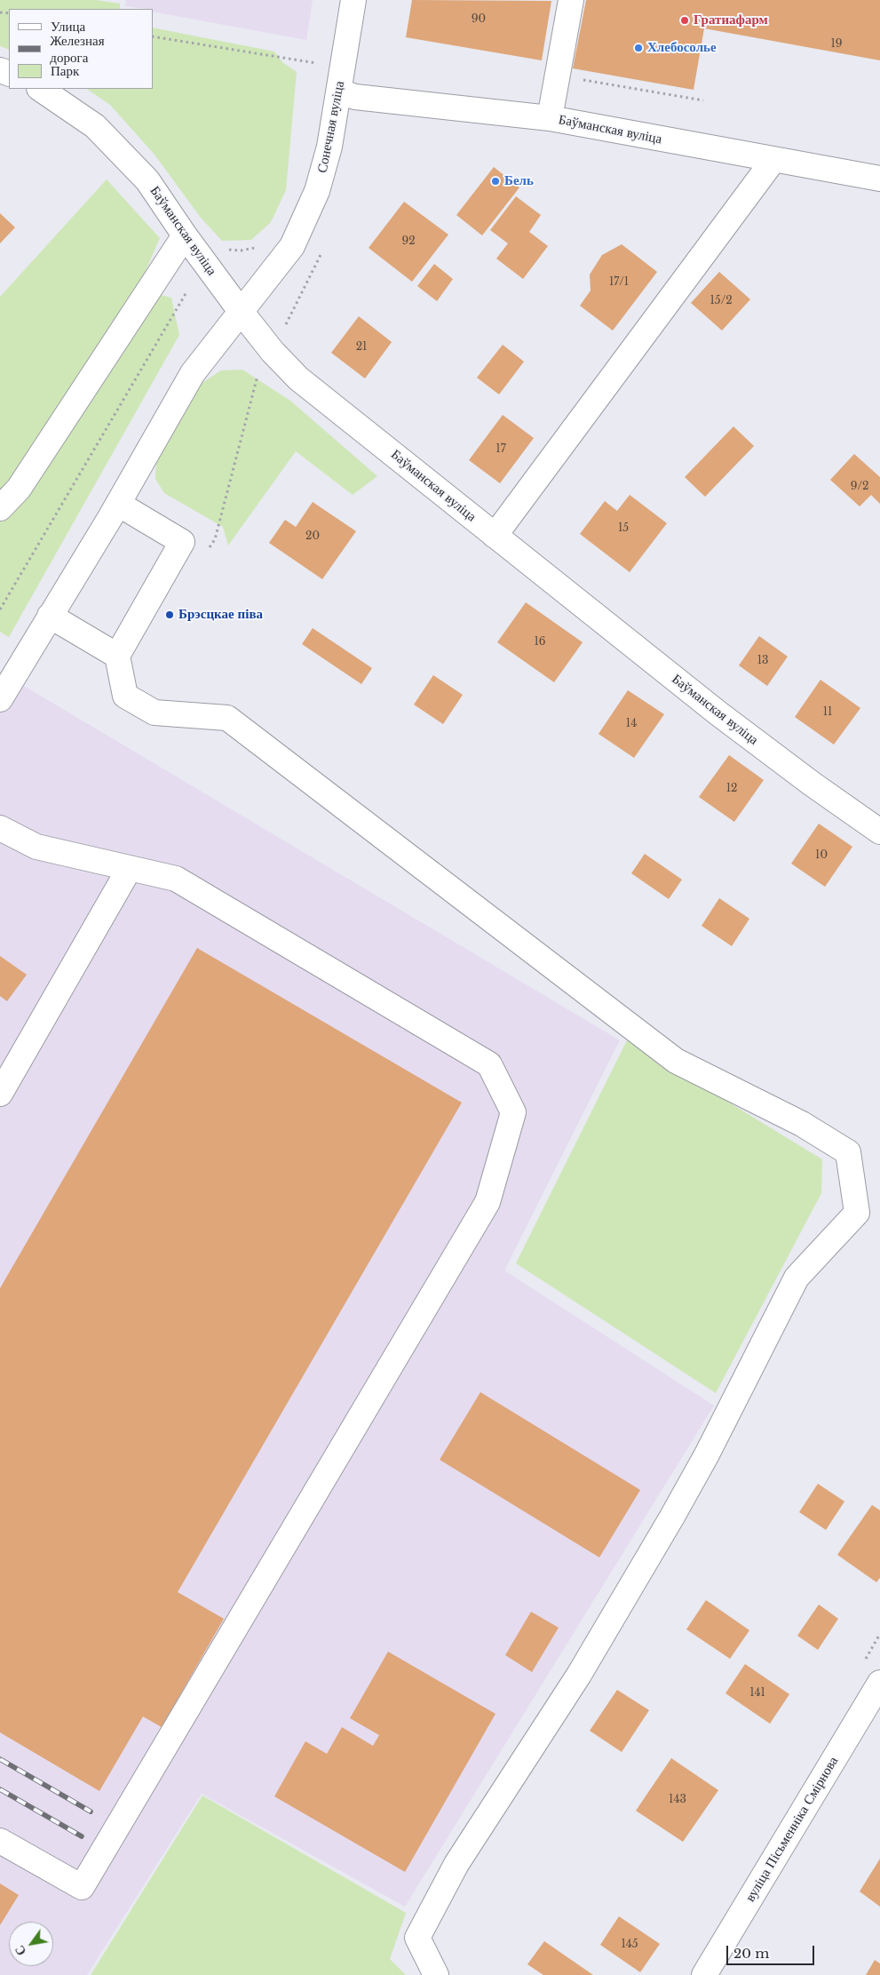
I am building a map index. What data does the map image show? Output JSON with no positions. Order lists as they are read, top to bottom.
{
  "streets": {
    "street": ["Сонечная вуліца", "Баўманская вуліца", "вуліца Пісьменніка Смірнова"]
  },
  "crossings": [
    ["Сонечная вуліца", "Баўманская вуліца"]
  ],
  "places": [
    "Гратиафарм",
    "Хлебосолье",
    "Бель",
    "Брэсцкае піва"
  ],
  "house_numbers": [
    "90",
    "19",
    "92",
    "17/1",
    "15/2",
    "21",
    "17",
    "9/2",
    "15",
    "20",
    "16",
    "13",
    "11",
    "14",
    "12",
    "10",
    "141",
    "143",
    "145"
  ],
  "legend": ["Улица", "Железная дорога", "Парк"],
  "scale_bar": "20 m",
  "north": "bottom left"
}
